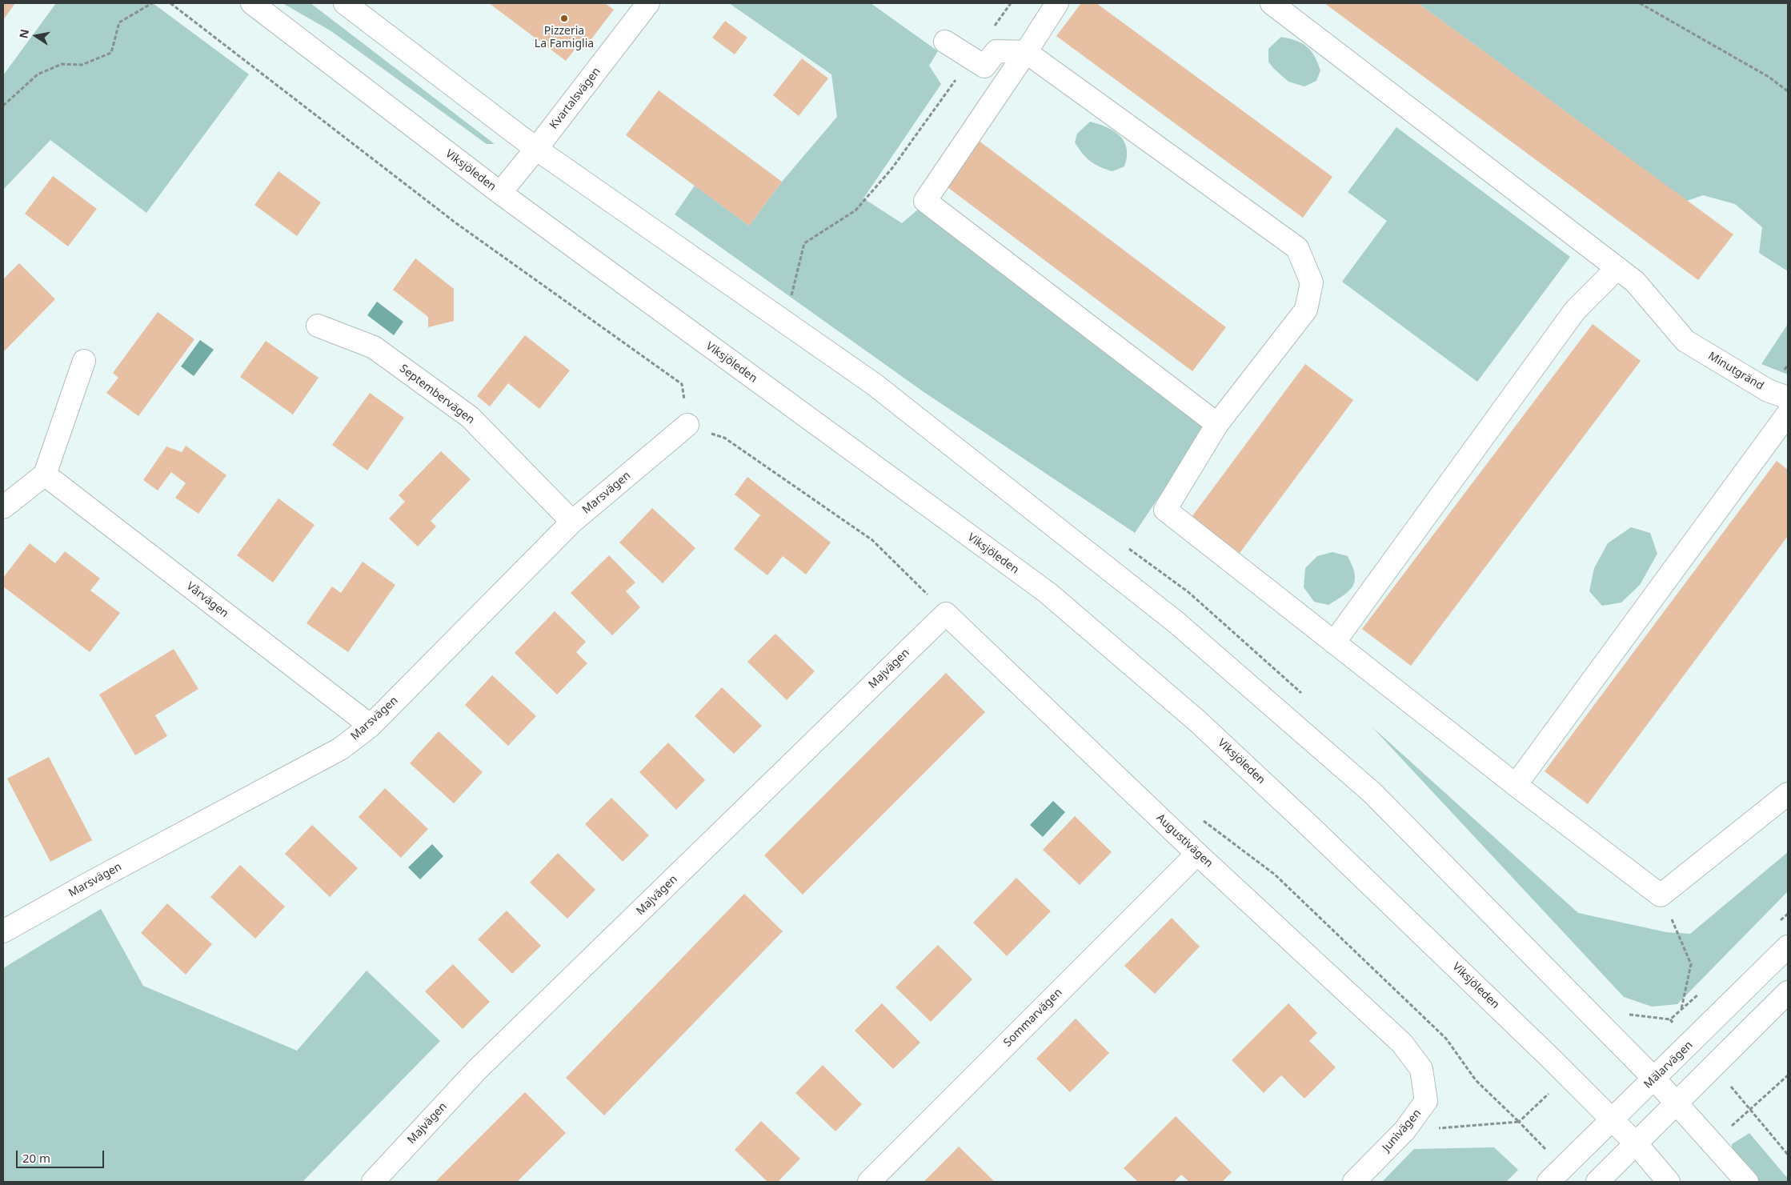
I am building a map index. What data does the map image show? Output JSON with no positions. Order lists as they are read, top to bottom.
{
  "streets": {
    "street": [
      "Kvartalsvägen",
      "Viksjöleden",
      "Minutgränd",
      "Septembervägen",
      "Marsvägen",
      "Vårvägen",
      "Majvägen",
      "Augustivägen",
      "Sommarvägen",
      "Mälarvägen",
      "Junivägen"
    ]
  },
  "crossings": [
    ["Kvartalsvägen", "Viksjöleden"],
    ["Viksjöleden", "Mälarvägen"],
    ["Septembervägen", "Marsvägen"],
    ["Marsvägen", "Vårvägen"],
    ["Majvägen", "Augustivägen"],
    ["Augustivägen", "Sommarvägen"],
    ["Augustivägen", "Junivägen"]
  ],
  "places": ["Pizzeria La Famiglia"],
  "scale_bar": "20 m",
  "north": "left"
}
